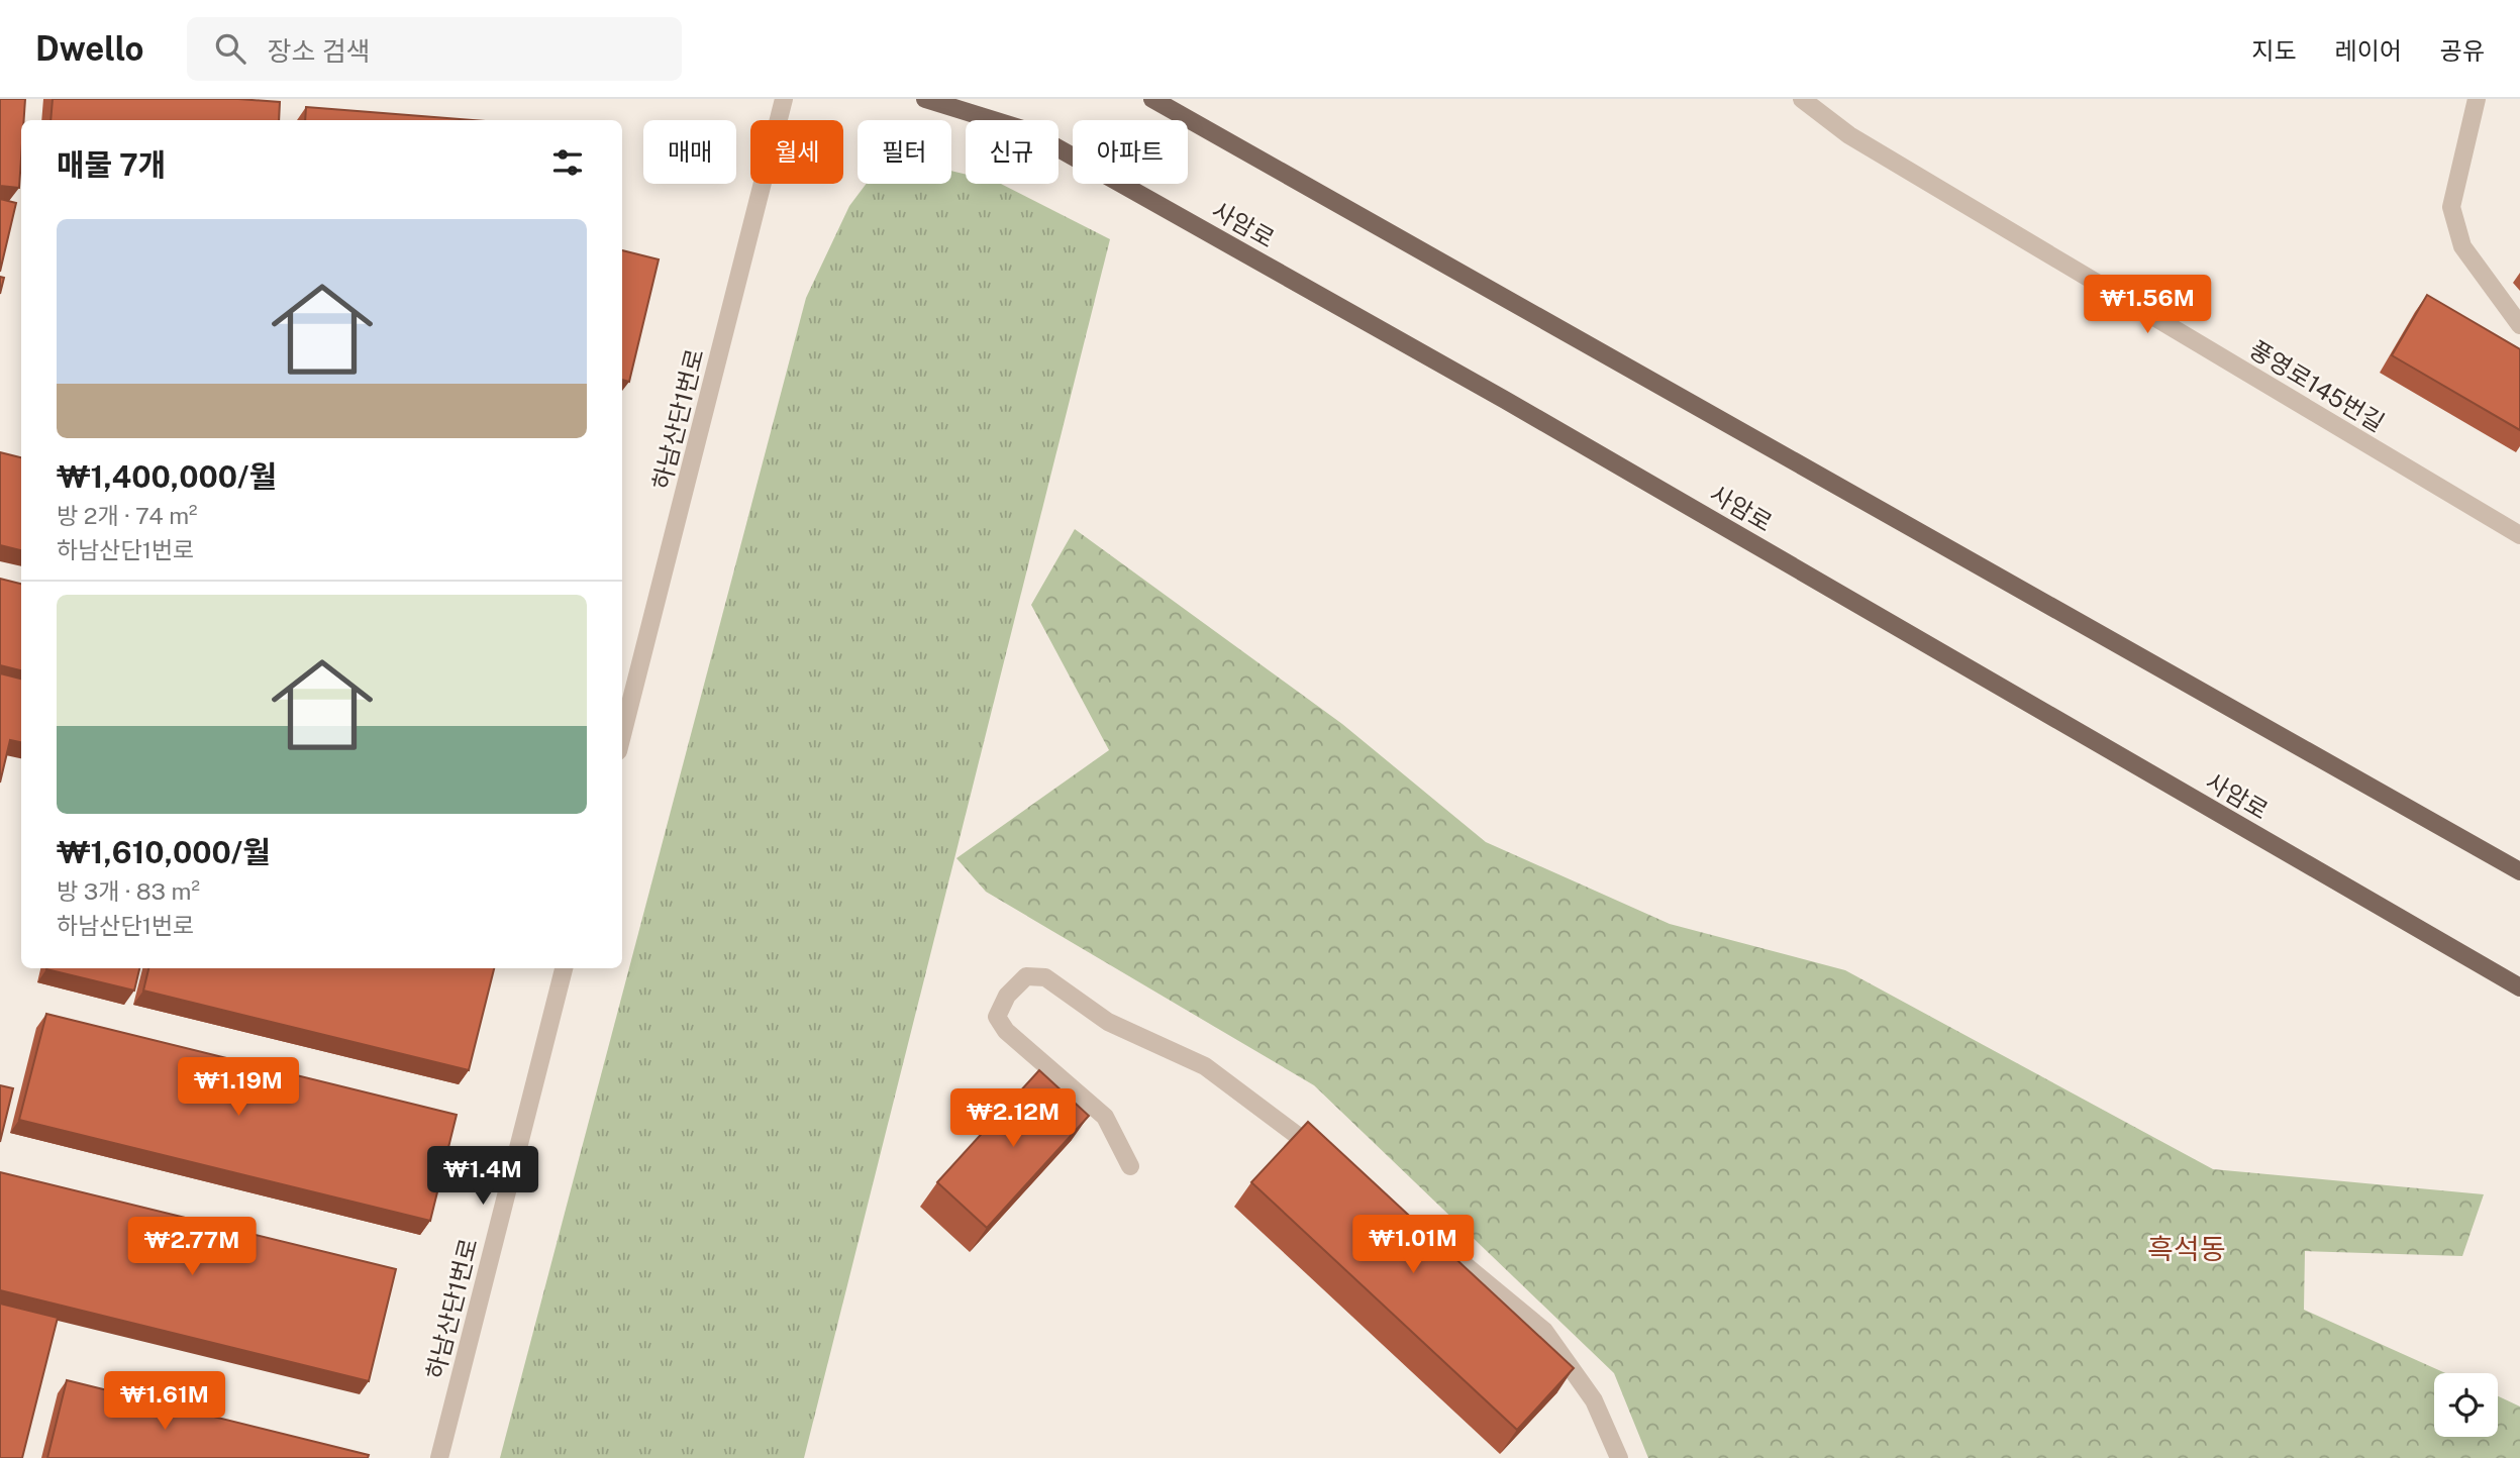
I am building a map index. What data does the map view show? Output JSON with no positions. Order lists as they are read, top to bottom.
{
  "streets": {
    "main road": ["사암로"],
    "street": ["풍영로145번길", "하남산단1번로"]
  },
  "districts": ["흑석동"],
  "page": {
    "header": "Dwello",
    "search": "장소 검색",
    "nav": ["지도", "레이어", "공유"],
    "chip": [
      "매매",
      "월세",
      "필터",
      "신규",
      "아파트"
    ],
    "heading": "매물 7개",
    "list": [
      {
        "name": "₩1,400,000/월",
        "note": "방 2개 · 74 m² · 하남산단1번로"
      },
      {
        "name": "₩1,610,000/월",
        "note": "방 3개 · 83 m² · 하남산단1번로"
      }
    ],
    "price": [
      "₩1.56M",
      "₩1.19M",
      "₩2.12M",
      "₩1.4M",
      "₩1.01M",
      "₩2.77M",
      "₩1.61M"
    ]
  }
}
